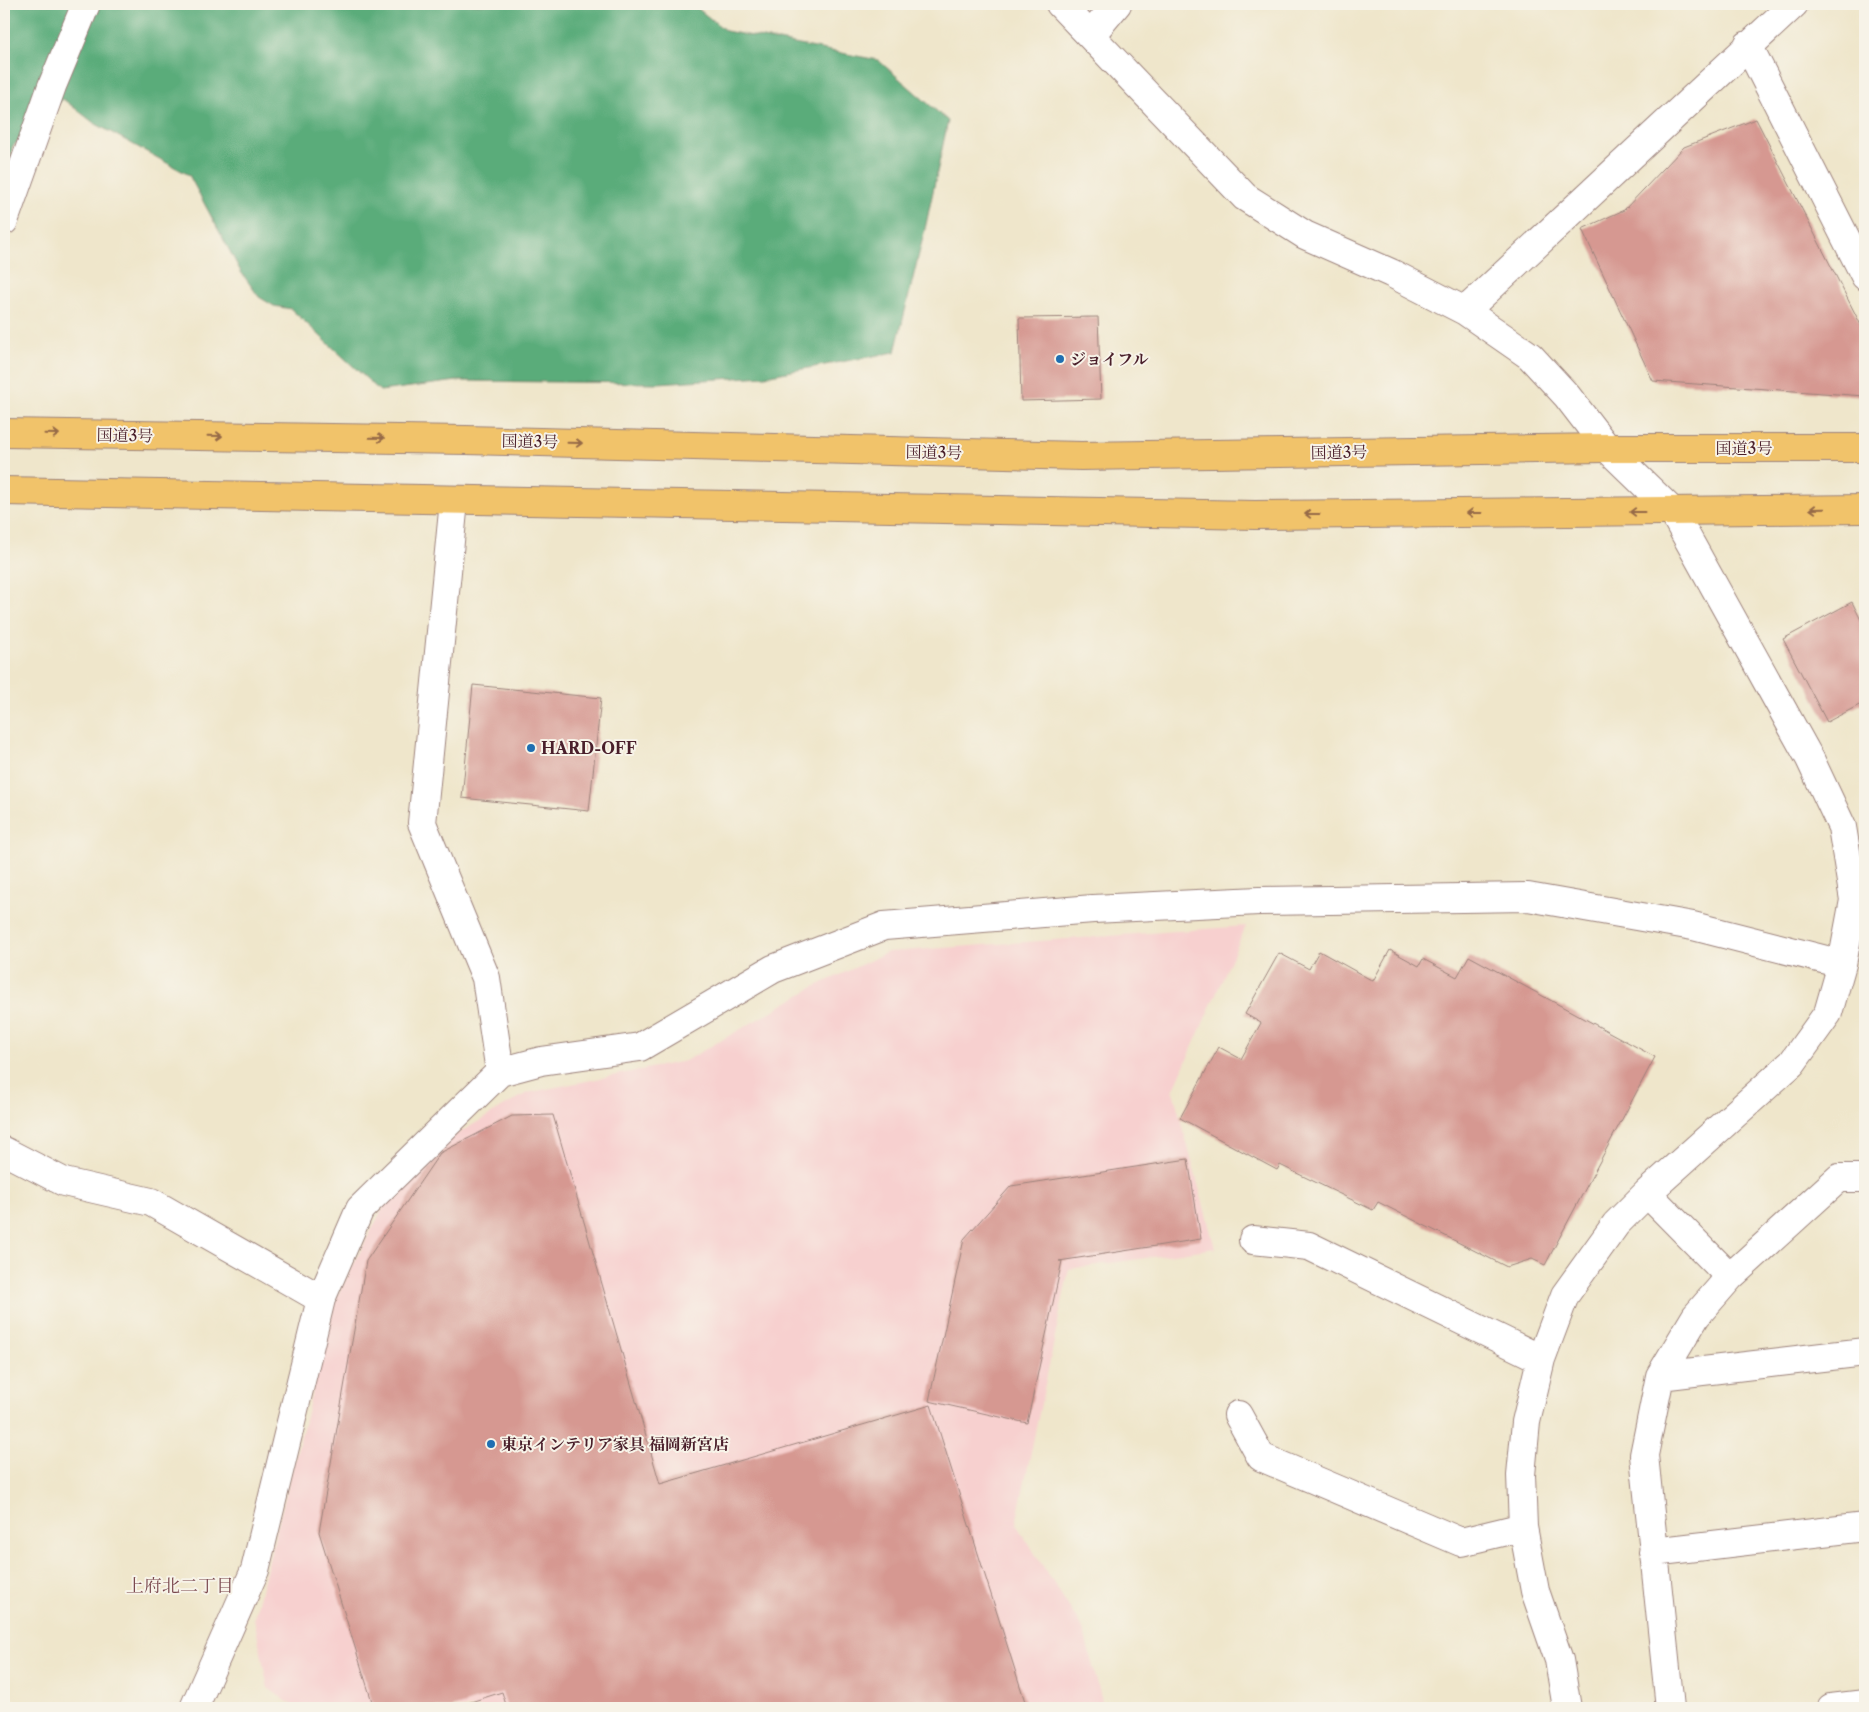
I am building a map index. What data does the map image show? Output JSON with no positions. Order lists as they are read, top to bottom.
{
  "streets": {
    "highway": ["国道3号"]
  },
  "districts": ["上府北二丁目"],
  "places": ["ジョイフル", "HARD-OFF", "東京インテリア家具 福岡新宮店"]
}
